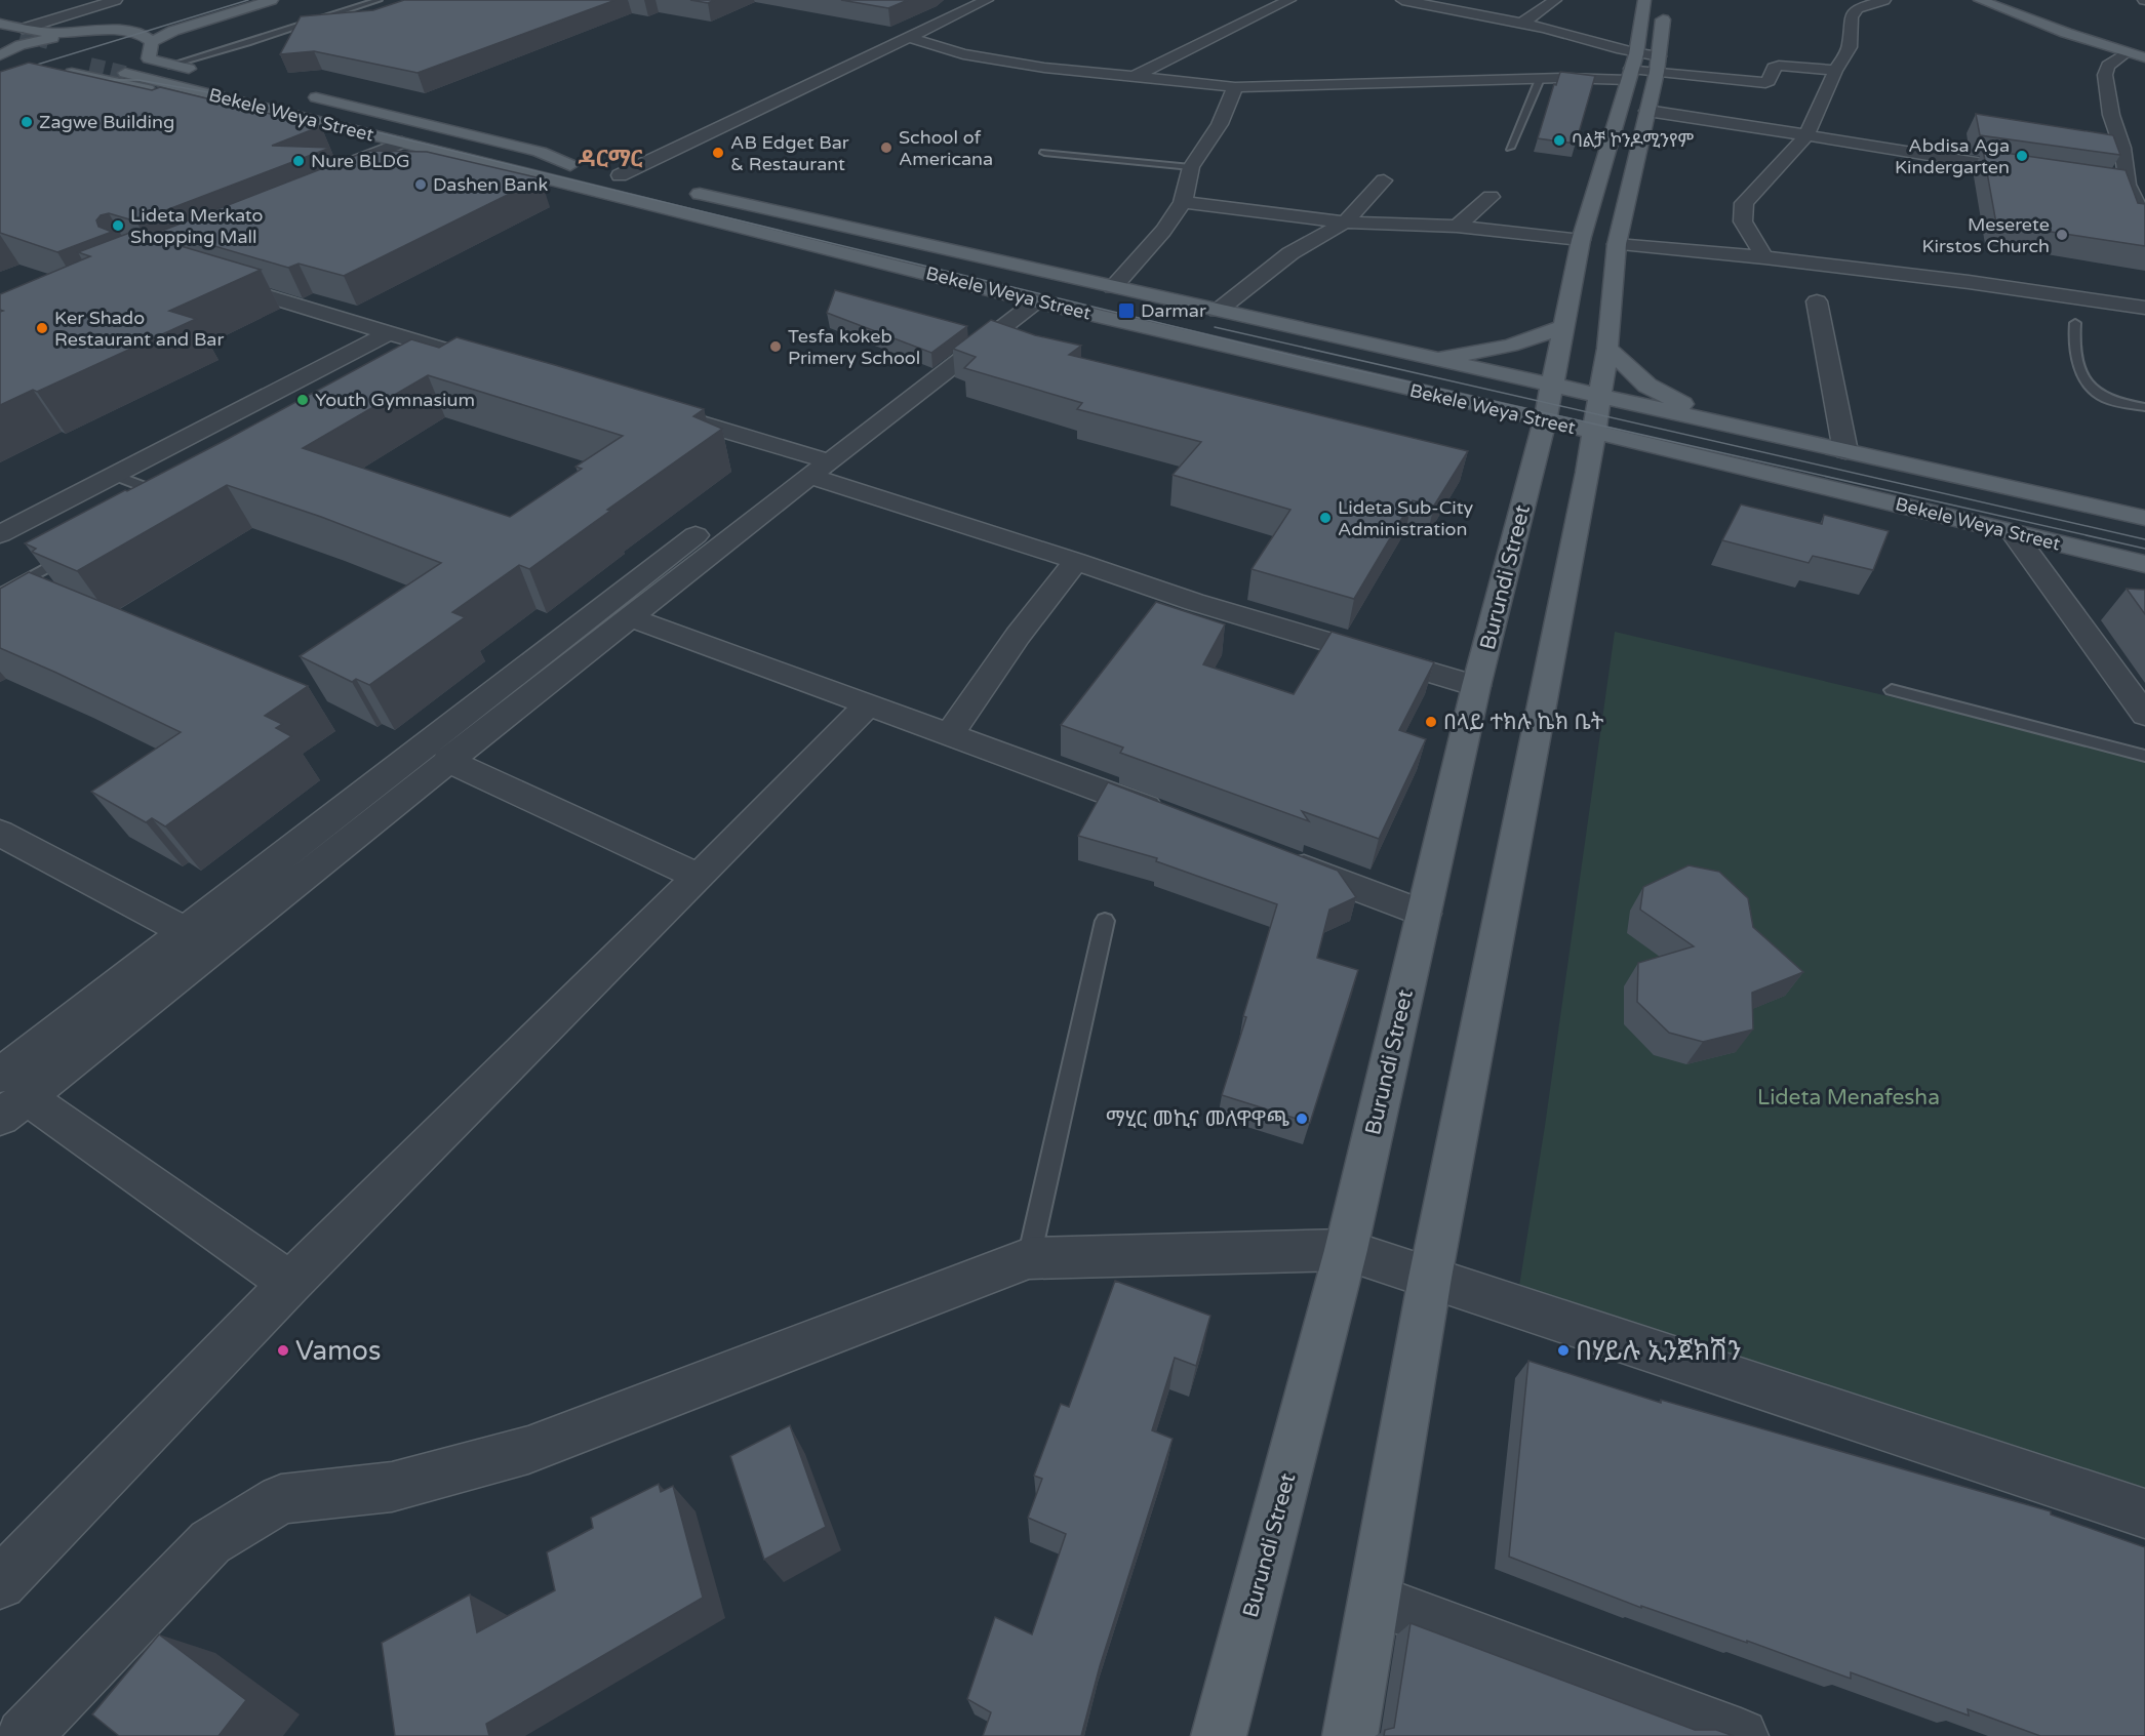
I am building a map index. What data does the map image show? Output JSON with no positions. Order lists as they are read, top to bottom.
{
  "streets": {
    "main road": ["Bekele Weya Street", "Burundi Street"]
  },
  "crossings": [
    ["Bekele Weya Street", "Burundi Street"]
  ],
  "districts": ["ዳርማር"],
  "parks": ["Lideta Menafesha"],
  "places": {
    "other": [
      "Zagwe Building",
      "ባልቻ ኮንዶሚንየም",
      "School of Americana",
      "AB Edget Bar & Restaurant",
      "Abdisa Aga Kindergarten",
      "Nure BLDG",
      "Dashen Bank",
      "Lideta Merkato Shopping Mall",
      "Meserete Kirstos Church",
      "Ker Shado Restaurant and Bar",
      "Tesfa kokeb Primery School",
      "Youth Gymnasium",
      "Lideta Sub-City Administration",
      "በላይ ተክሉ ኬክ ቤት",
      "ማሂር መኪና መለዋዋጫ",
      "Vamos",
      "በሃይሉ ኢንጀክሽን"
    ],
    "transit": ["Darmar"]
  }
}
